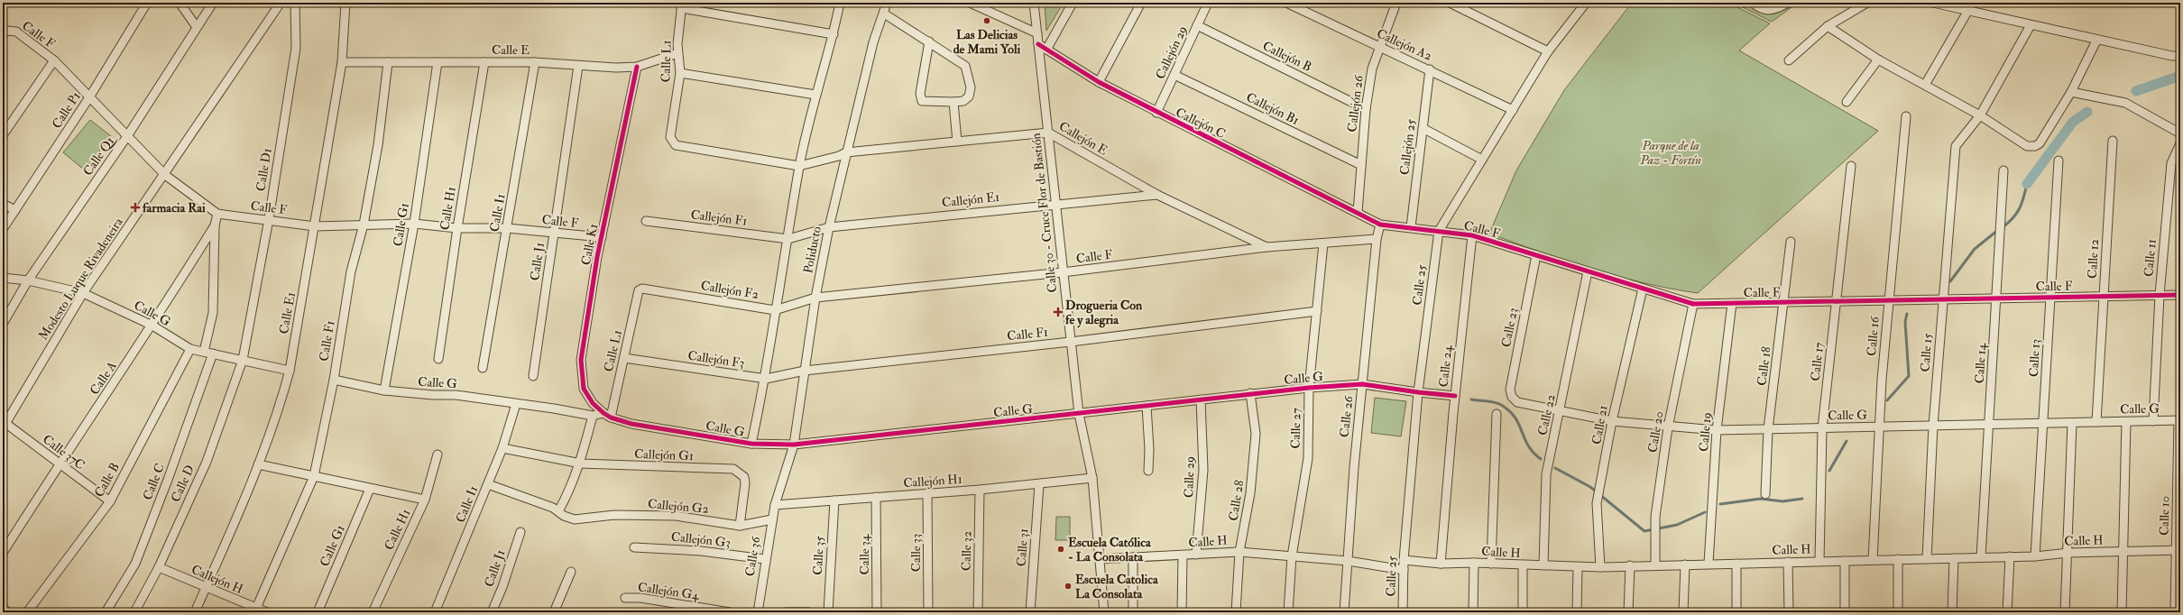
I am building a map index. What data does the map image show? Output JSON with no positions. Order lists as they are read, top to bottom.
{
  "streets": {
    "street": [
      "Calle F",
      "Callejón A2",
      "Calle E",
      "Callejón 29",
      "Callejón B",
      "Calle L1",
      "Callejón 26",
      "Callejón B1",
      "Calle P1",
      "Callejón C",
      "Callejón E",
      "Callejón 25",
      "Calle Q1",
      "Calle D1",
      "Callejón E1",
      "Calle H1",
      "Calle I1",
      "Calle 30 - Cruce Flor de Bastión",
      "Callejón F1",
      "Calle G1",
      "Calle K1",
      "Poliducto",
      "Calle 11",
      "Calle 12",
      "Calle J1",
      "Modesto Luque Rivadeneira",
      "Calle 25",
      "Callejón F2",
      "Calle G",
      "Calle E1",
      "Calle 23",
      "Calle F1",
      "Calle 16",
      "Calle 15",
      "Calle 13",
      "Callejón F3",
      "Calle 17",
      "Calle 14",
      "Calle 24",
      "Calle 18",
      "Calle A",
      "Calle 22",
      "Calle 26",
      "Calle 21",
      "Calle 27",
      "Calle 20",
      "Calle 19",
      "Calle 37C",
      "Callejón G1",
      "Calle 29",
      "Calle B",
      "Callejón H1",
      "Calle C",
      "Calle D",
      "Calle 28",
      "Callejón G2",
      "Calle 10",
      "Callejón G3",
      "Calle H",
      "Calle 31",
      "Calle 32",
      "Calle 33",
      "Calle 34",
      "Calle 35",
      "Calle 36",
      "Callejón H",
      "Callejón G4"
    ]
  },
  "crossings": [
    ["Calle F", "Callejón 26"],
    ["Calle F", "Calle P1"],
    ["Calle F", "Callejón C"],
    ["Calle F", "Callejón E"],
    ["Calle F", "Callejón 25"],
    ["Calle F", "Calle Q1"],
    ["Calle F", "Calle D1"],
    ["Calle F", "Calle H1"],
    ["Calle F", "Calle I1"],
    ["Calle F", "Calle 30 - Cruce Flor de Bastión"],
    ["Calle F", "Calle G1"],
    ["Calle F", "Calle K1"],
    ["Calle F", "Poliducto"],
    ["Calle F", "Calle 11"],
    ["Calle F", "Calle 12"],
    ["Calle F", "Calle J1"],
    ["Calle F", "Modesto Luque Rivadeneira"],
    ["Calle F", "Calle 25"],
    ["Calle F", "Callejón F2"],
    ["Calle F", "Calle E1"],
    ["Calle F", "Calle 23"],
    ["Calle F", "Calle F1"],
    ["Calle F", "Calle 16"],
    ["Calle F", "Calle 15"],
    ["Calle F", "Calle 13"],
    ["Calle F", "Calle 17"],
    ["Calle F", "Calle 14"],
    ["Calle F", "Calle 24"],
    ["Calle F", "Calle 18"],
    ["Calle F", "Calle A"],
    ["Calle F", "Calle 22"],
    ["Calle F", "Calle 26"],
    ["Calle F", "Calle 21"],
    ["Calle F", "Calle 27"],
    ["Calle F", "Calle 20"],
    ["Calle F", "Calle 19"],
    ["Callejón A2", "Callejón 26"],
    ["Callejón A2", "Callejón 25"],
    ["Callejón A2", "Calle 25"],
    ["Calle E", "Calle L1"],
    ["Calle E", "Calle H1"],
    ["Calle E", "Calle I1"],
    ["Calle E", "Calle G1"],
    ["Calle E", "Calle K1"],
    ["Calle E", "Calle J1"],
    ["Calle E", "Calle E1"],
    ["Calle E", "Calle F1"],
    ["Callejón 29", "Callejón B"],
    ["Callejón 29", "Callejón B1"],
    ["Callejón 29", "Callejón C"],
    ["Callejón B", "Callejón 26"],
    ["Calle L1", "Callejón E"],
    ["Calle L1", "Calle K1"],
    ["Calle L1", "Poliducto"],
    ["Calle L1", "Callejón F2"],
    ["Calle L1", "Calle G"],
    ["Calle L1", "Callejón F3"],
    ["Callejón 26", "Callejón B1"],
    ["Callejón 26", "Callejón C"],
    ["Callejón C", "Calle 30 - Cruce Flor de Bastión"],
    ["Callejón E", "Callejón E1"],
    ["Callejón E", "Calle 30 - Cruce Flor de Bastión"],
    ["Callejón E", "Poliducto"],
    ["Calle Q1", "Calle G"],
    ["Calle D1", "Calle G"],
    ["Calle D1", "Calle D"],
    ["Callejón E1", "Calle 30 - Cruce Flor de Bastión"],
    ["Callejón E1", "Callejón F1"],
    ["Callejón E1", "Poliducto"],
    ["Calle I1", "Calle G"],
    ["Calle I1", "Callejón G1"],
    ["Calle I1", "Callejón G2"],
    ["Calle 30 - Cruce Flor de Bastión", "Calle G"],
    ["Calle 30 - Cruce Flor de Bastión", "Calle F1"],
    ["Calle 30 - Cruce Flor de Bastión", "Callejón H1"],
    ["Calle 30 - Cruce Flor de Bastión", "Calle H"],
    ["Callejón F1", "Poliducto"],
    ["Calle G1", "Calle G"],
    ["Calle K1", "Calle G"],
    ["Poliducto", "Callejón F2"],
    ["Poliducto", "Calle G"],
    ["Poliducto", "Calle F1"],
    ["Poliducto", "Callejón F3"],
    ["Poliducto", "Callejón H1"],
    ["Poliducto", "Calle 36"],
    ["Calle 11", "Calle G"],
    ["Calle 12", "Calle G"],
    ["Modesto Luque Rivadeneira", "Calle G"],
    ["Modesto Luque Rivadeneira", "Calle 37C"],
    ["Calle 25", "Calle G"],
    ["Calle 25", "Calle H"],
    ["Calle G", "Calle E1"],
    ["Calle G", "Calle 23"],
    ["Calle G", "Calle F1"],
    ["Calle G", "Calle 16"],
    ["Calle G", "Calle 15"],
    ["Calle G", "Calle 13"],
    ["Calle G", "Calle 17"],
    ["Calle G", "Calle 14"],
    ["Calle G", "Calle 24"],
    ["Calle G", "Calle 18"],
    ["Calle G", "Calle A"],
    ["Calle G", "Calle 22"],
    ["Calle G", "Calle 26"],
    ["Calle G", "Calle 21"],
    ["Calle G", "Calle 27"],
    ["Calle G", "Calle 20"],
    ["Calle G", "Calle 19"],
    ["Calle G", "Calle 29"],
    ["Calle G", "Calle B"],
    ["Calle G", "Calle C"],
    ["Calle G", "Calle D"],
    ["Calle G", "Calle 28"],
    ["Calle G", "Calle 10"],
    ["Calle E1", "Callejón H"],
    ["Calle F1", "Callejón F3"],
    ["Calle F1", "Calle 27"],
    ["Calle F1", "Callejón H"],
    ["Calle 16", "Calle H"],
    ["Calle 15", "Calle H"],
    ["Calle 13", "Calle H"],
    ["Calle 17", "Calle H"],
    ["Calle 14", "Calle H"],
    ["Calle 24", "Calle H"],
    ["Calle A", "Calle 37C"],
    ["Calle 22", "Calle H"],
    ["Calle 26", "Calle H"],
    ["Calle 21", "Calle H"],
    ["Calle 27", "Calle H"],
    ["Calle 20", "Calle H"],
    ["Calle 19", "Calle H"],
    ["Calle 37C", "Calle B"],
    ["Callejón G1", "Callejón G2"],
    ["Calle 29", "Calle H"],
    ["Callejón H1", "Calle 31"],
    ["Callejón H1", "Calle 32"],
    ["Callejón H1", "Calle 33"],
    ["Callejón H1", "Calle 34"],
    ["Callejón H1", "Calle 35"],
    ["Callejón H1", "Calle 36"],
    ["Calle D", "Callejón H"],
    ["Calle 28", "Calle H"],
    ["Calle 10", "Calle H"],
    ["Callejón G3", "Calle 36"]
  ],
  "parks": ["Parque de la Paz - Fortín"],
  "places": {
    "other": ["Las Delicias de Mami Yoli", "Escuela Católica - La Consolata", "Escuela Catolica La Consolata"],
    "health": ["farmacia Rai", "Drogueria Con fe y alegria"]
  }
}
